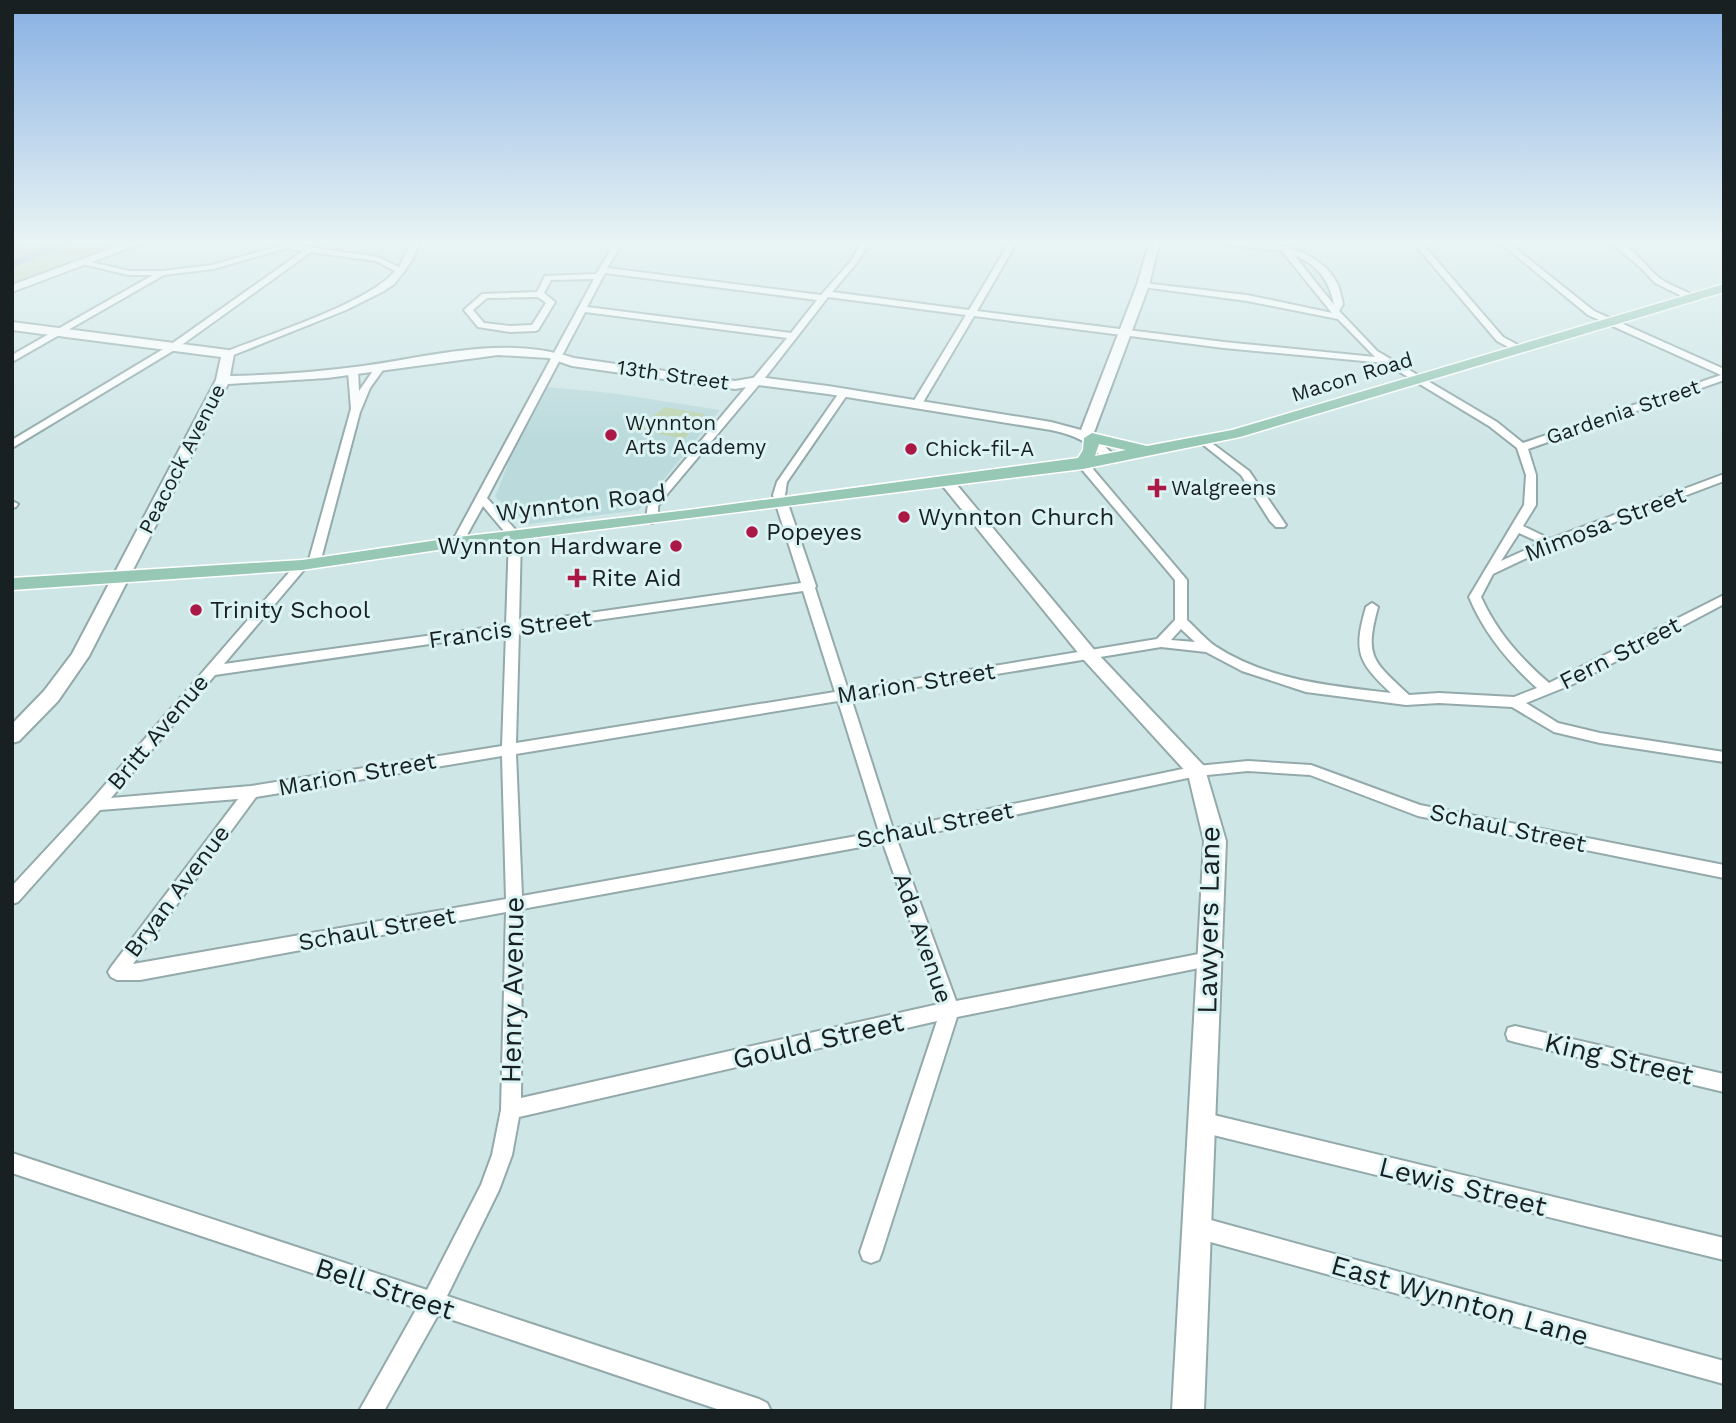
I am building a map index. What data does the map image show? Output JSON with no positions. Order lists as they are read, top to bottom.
{
  "streets": {
    "main road": ["Macon Road", "Wynnton Road"],
    "street": [
      "13th Street",
      "Gardenia Street",
      "Peacock Avenue",
      "Mimosa Street",
      "Francis Street",
      "Fern Street",
      "Marion Street",
      "Britt Avenue",
      "Schaul Street",
      "Bryan Avenue",
      "Lawyers Lane",
      "Ada Avenue",
      "Henry Avenue",
      "Gould Street",
      "King Street",
      "Lewis Street",
      "Bell Street",
      "East Wynnton Lane"
    ]
  },
  "crossings": [
    ["13th Street", "Peacock Avenue"],
    ["Macon Road", "Wynnton Road"],
    ["Peacock Avenue", "Wynnton Road"],
    ["Wynnton Road", "Britt Avenue"],
    ["Wynnton Road", "Lawyers Lane"],
    ["Wynnton Road", "Ada Avenue"],
    ["Wynnton Road", "Henry Avenue"],
    ["Francis Street", "Britt Avenue"],
    ["Francis Street", "Ada Avenue"],
    ["Francis Street", "Henry Avenue"],
    ["Fern Street", "Marion Street"],
    ["Marion Street", "Britt Avenue"],
    ["Marion Street", "Bryan Avenue"],
    ["Marion Street", "Lawyers Lane"],
    ["Marion Street", "Ada Avenue"],
    ["Marion Street", "Henry Avenue"],
    ["Schaul Street", "Bryan Avenue"],
    ["Schaul Street", "Lawyers Lane"],
    ["Schaul Street", "Ada Avenue"],
    ["Schaul Street", "Henry Avenue"],
    ["Lawyers Lane", "Gould Street"],
    ["Lawyers Lane", "Lewis Street"],
    ["Lawyers Lane", "East Wynnton Lane"],
    ["Ada Avenue", "Gould Street"],
    ["Henry Avenue", "Gould Street"],
    ["Henry Avenue", "Bell Street"]
  ],
  "places": {
    "other": [
      "Wynnton Arts Academy",
      "Chick-fil-A",
      "Wynnton Church",
      "Popeyes",
      "Wynnton Hardware",
      "Trinity School"
    ],
    "health": ["Walgreens", "Rite Aid"]
  }
}
